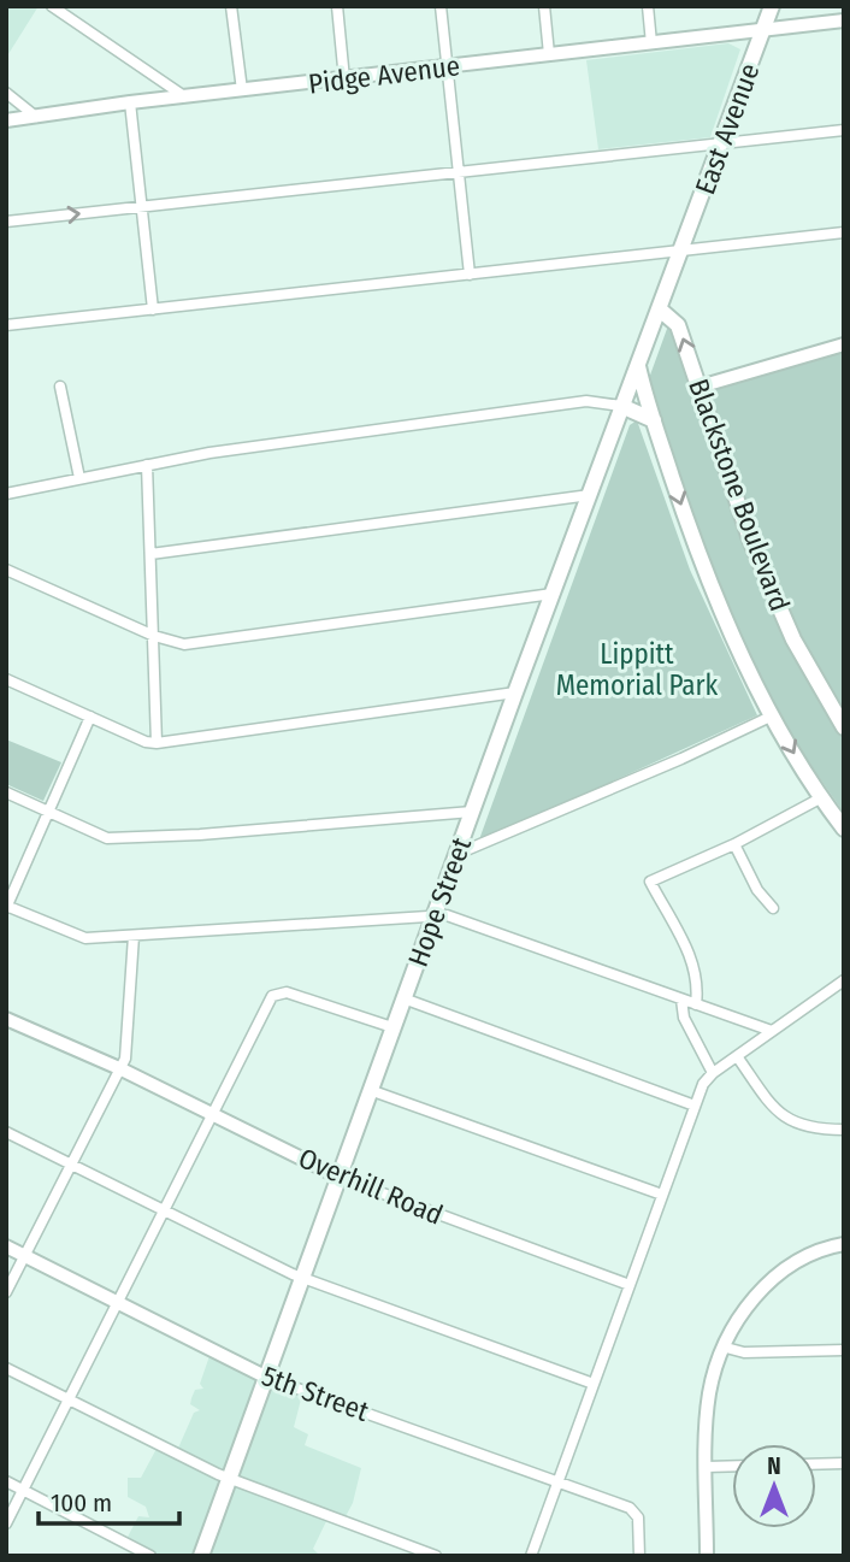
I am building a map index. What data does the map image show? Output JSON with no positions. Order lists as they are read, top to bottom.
{
  "streets": {
    "main road": ["East Avenue", "Blackstone Boulevard", "Hope Street"],
    "street": ["Pidge Avenue", "Overhill Road", "5th Street"]
  },
  "crossings": [
    ["Pidge Avenue", "East Avenue"],
    ["East Avenue", "Hope Street"],
    ["Blackstone Boulevard", "Hope Street"],
    ["Hope Street", "Overhill Road"],
    ["Hope Street", "5th Street"]
  ],
  "parks": ["Lippitt Memorial Park"],
  "scale_bar": "100 m",
  "north": "top"
}
